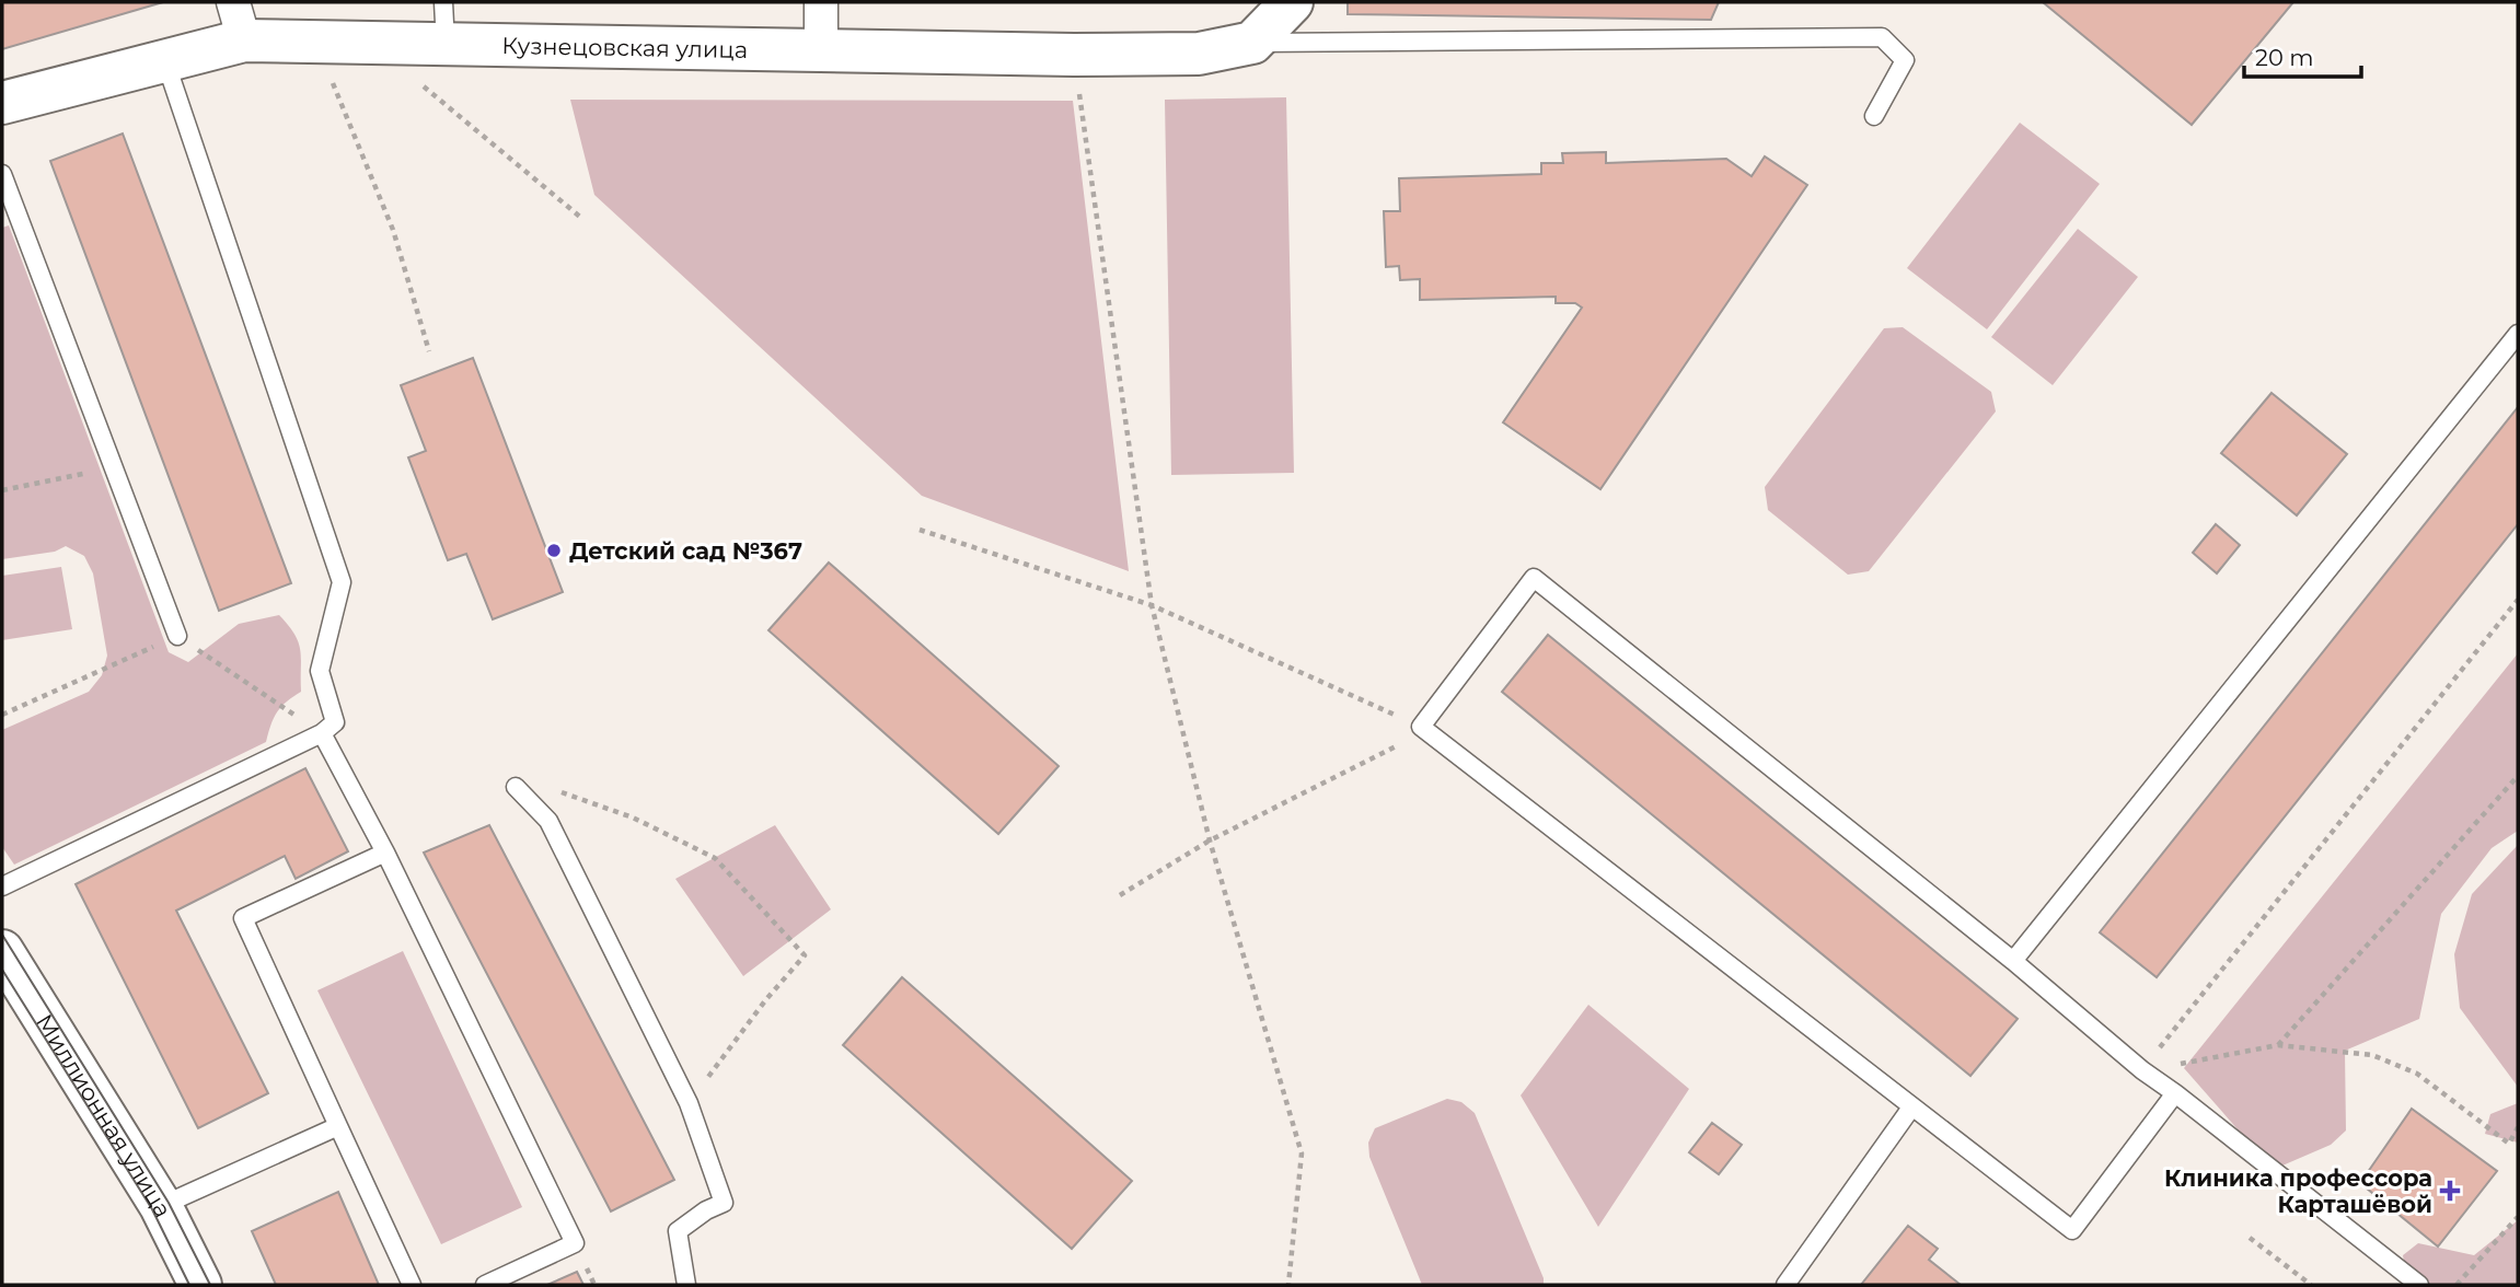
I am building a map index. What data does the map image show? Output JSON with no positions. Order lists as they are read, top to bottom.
{
  "streets": {
    "street": ["Кузнецовская улица", "Миллионная улица"]
  },
  "places": {
    "other": ["Детский сад №367"],
    "health": ["Клиника профессора Карташёвой"]
  },
  "scale_bar": "20 m"
}
